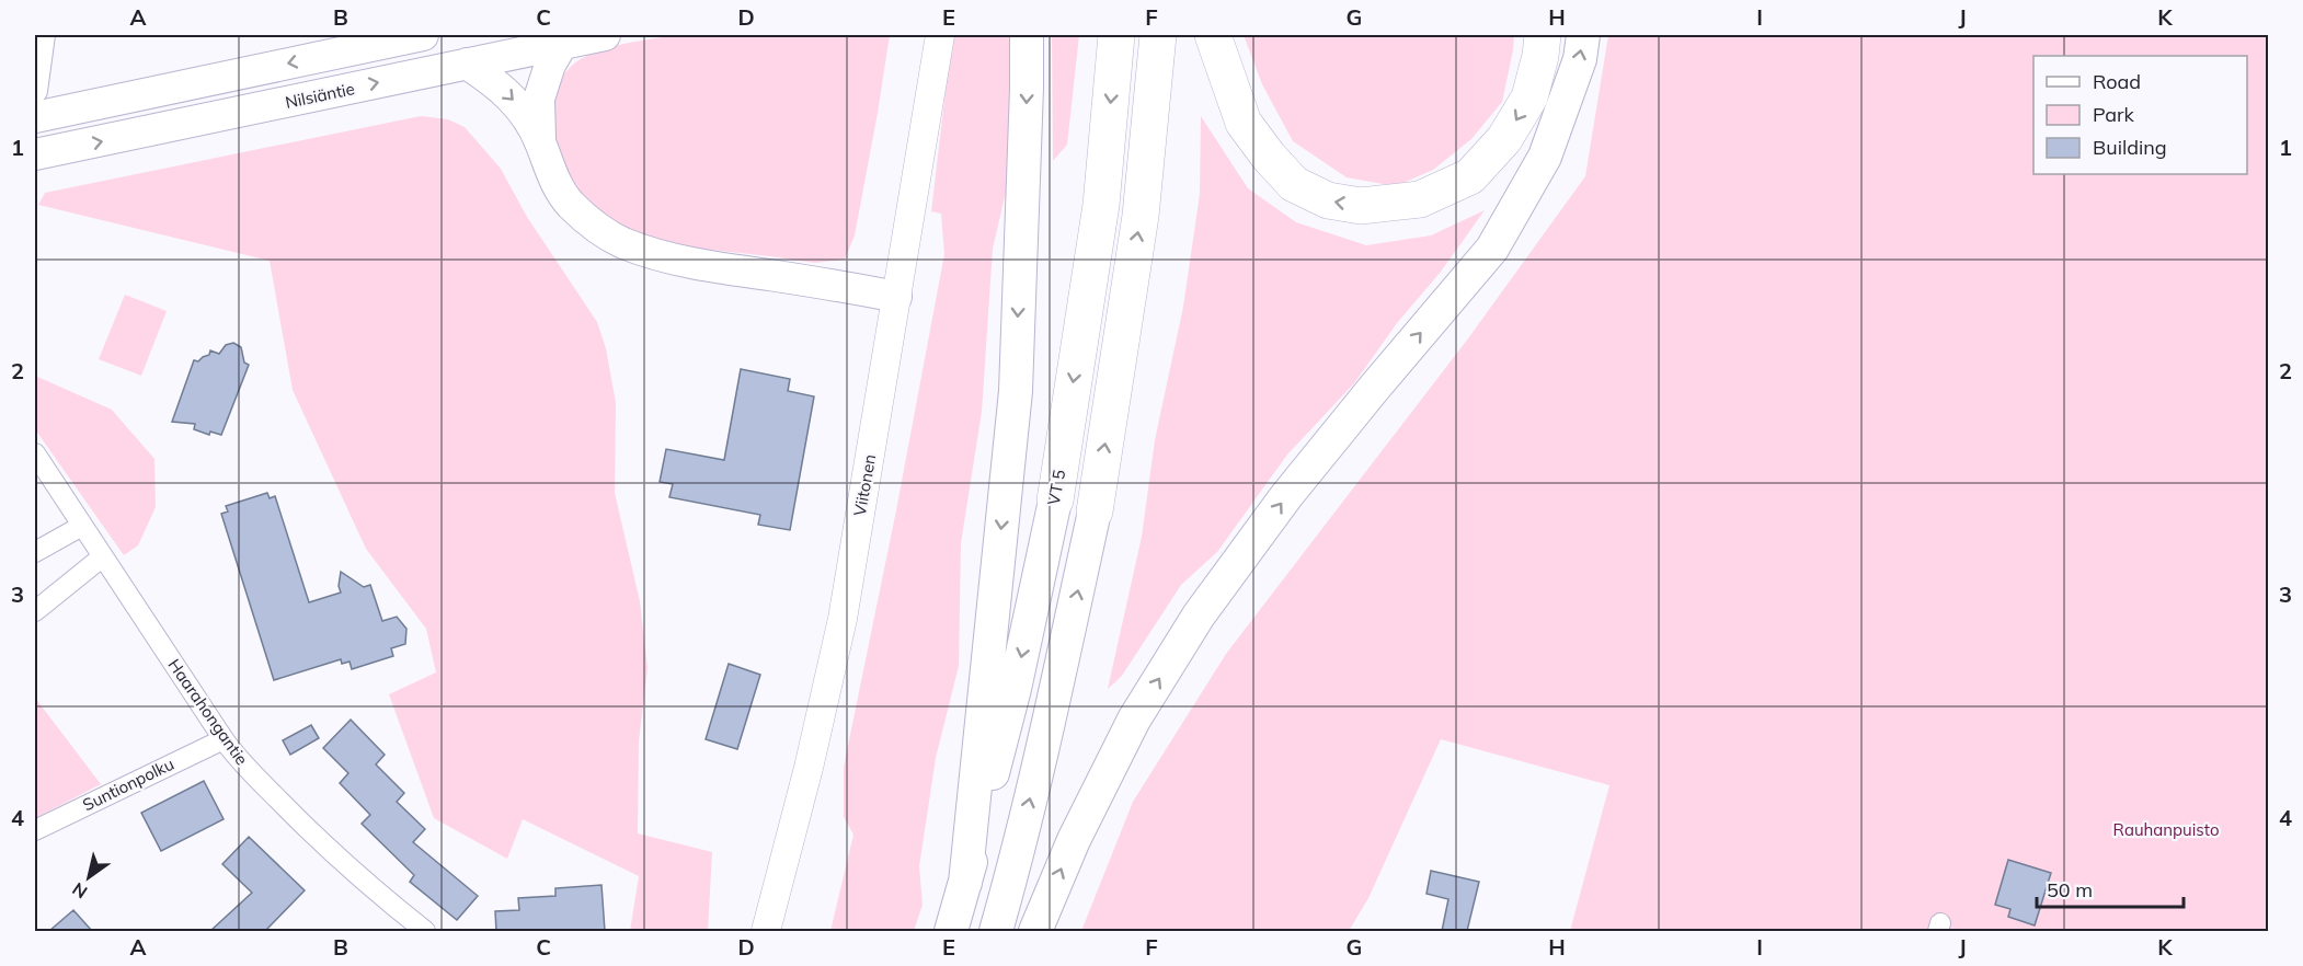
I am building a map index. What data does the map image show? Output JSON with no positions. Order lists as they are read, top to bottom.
{
  "streets": {
    "highway": ["VT 5"],
    "main road": ["Nilsiäntie", "Viitonen"],
    "street": ["Haarahongantie", "Suntionpolku"]
  },
  "crossings": [
    ["Haarahongantie", "Suntionpolku"]
  ],
  "parks": ["Rauhanpuisto"],
  "legend": ["Road", "Park", "Building"],
  "scale_bar": "50 m",
  "north": "bottom left",
  "grid": {
    "columns": [
      "A",
      "B",
      "C",
      "D",
      "E",
      "F",
      "G",
      "H",
      "I",
      "J",
      "K"
    ],
    "rows": [
      "1",
      "2",
      "3",
      "4"
    ]
  }
}
